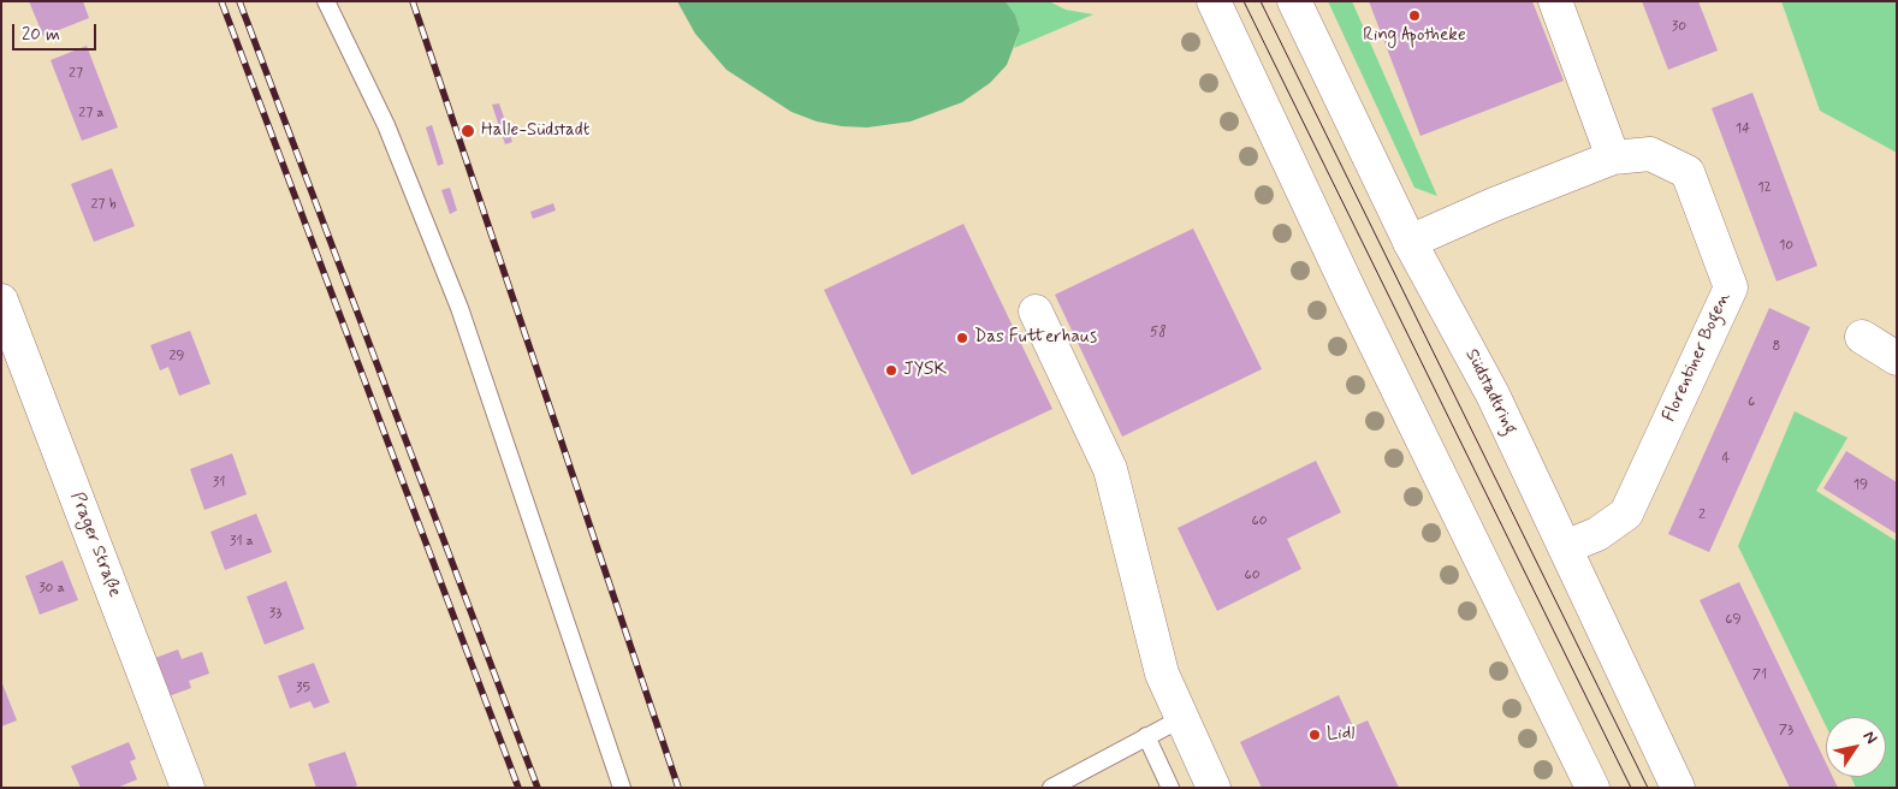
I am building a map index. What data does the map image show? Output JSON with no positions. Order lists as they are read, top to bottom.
{
  "streets": {
    "street": ["Florentiner Bogen", "Südstadtring", "Prager Straße"]
  },
  "crossings": [
    ["Florentiner Bogen", "Südstadtring"]
  ],
  "places": [
    "Ring Apotheke",
    "Halle-Südstadt",
    "Das Futterhaus",
    "JYSK",
    "Lidl"
  ],
  "house_numbers": [
    "30",
    "27",
    "27 a",
    "14",
    "12",
    "27 b",
    "10",
    "58",
    "8",
    "29",
    "6",
    "4",
    "31",
    "19",
    "2",
    "60",
    "31 a",
    "60",
    "30 a",
    "33",
    "69",
    "71",
    "35",
    "73"
  ],
  "scale_bar": "20 m",
  "north": "top right"
}
